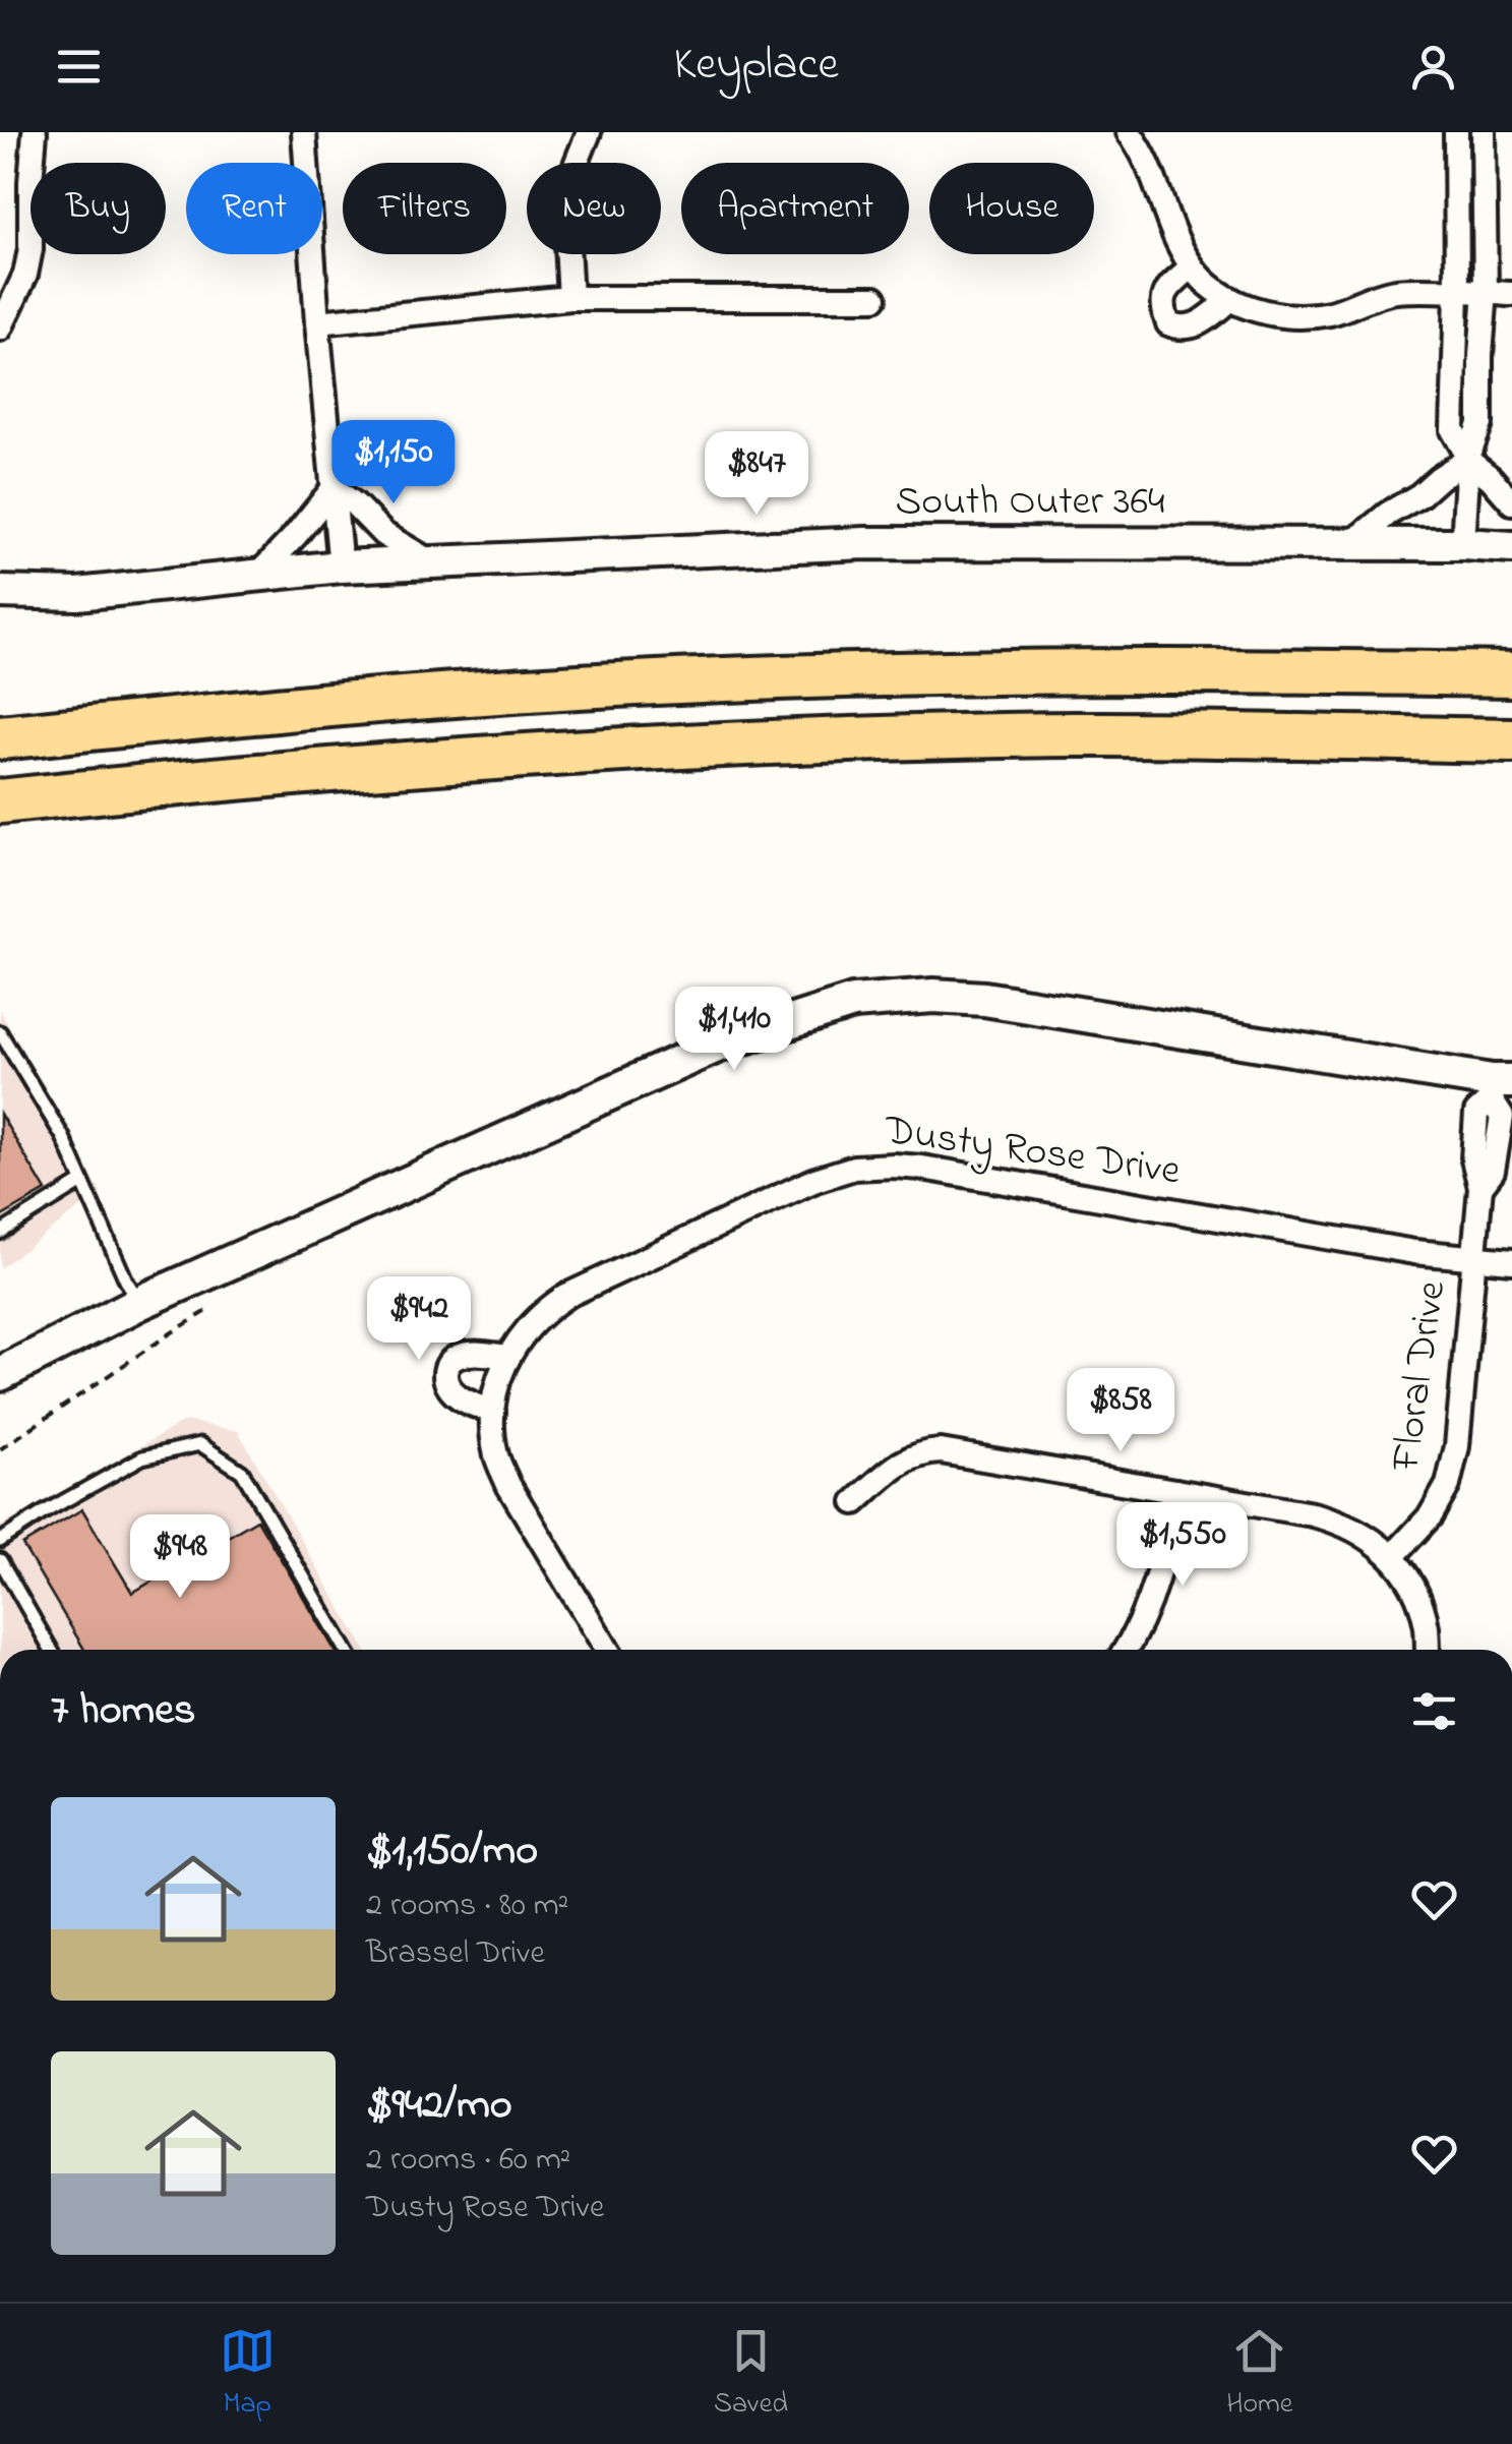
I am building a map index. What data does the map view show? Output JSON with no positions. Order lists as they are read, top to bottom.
{
  "streets": {
    "street": ["South Outer 364", "Dusty Rose Drive", "Floral Drive"]
  },
  "crossings": [
    ["Dusty Rose Drive", "Floral Drive"]
  ],
  "page": {
    "header": "Keyplace",
    "chip": [
      "Buy",
      "Rent",
      "Filters",
      "New",
      "Apartment",
      "House"
    ],
    "price": [
      "$1,150",
      "$847",
      "$1,410",
      "$942",
      "$858",
      "$1,550",
      "$948"
    ],
    "heading": "7 homes",
    "list": [
      {
        "name": "$1,150/mo",
        "note": "2 rooms · 80 m² · Brassel Drive"
      },
      {
        "name": "$942/mo",
        "note": "2 rooms · 60 m² · Dusty Rose Drive"
      }
    ],
    "tabs": ["Map", "Saved", "Home"]
  }
}
